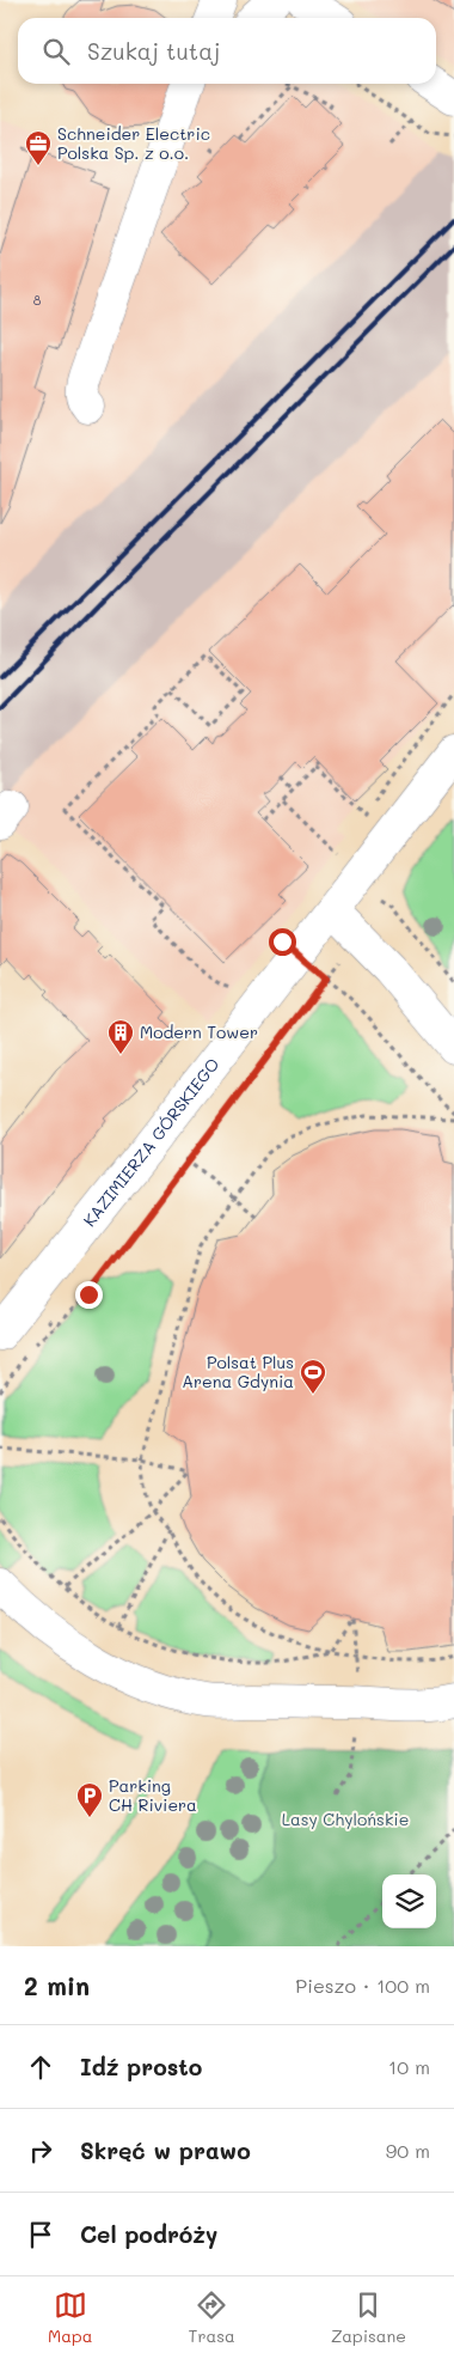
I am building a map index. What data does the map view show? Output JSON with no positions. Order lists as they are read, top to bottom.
{
  "streets": {
    "street": ["KAZIMIERZA GÓRSKIEGO"]
  },
  "parks": ["Lasy Chylońskie"],
  "places": {
    "office": ["Schneider Electric Polska Sp. z o.o."],
    "building": ["Modern Tower"],
    "sports": ["Polsat Plus Arena Gdynia"],
    "parking": ["Parking CH Riviera"]
  },
  "house_numbers": ["8"],
  "page": {
    "search": "Szukaj tutaj",
    "heading": ["2 min", "Pieszo · 100 m"],
    "list": [
      ["Idź prosto", "10 m"],
      ["Skręć w prawo", "90 m"],
      "Cel podróży"
    ],
    "nav": ["Mapa", "Trasa", "Zapisane"]
  }
}
